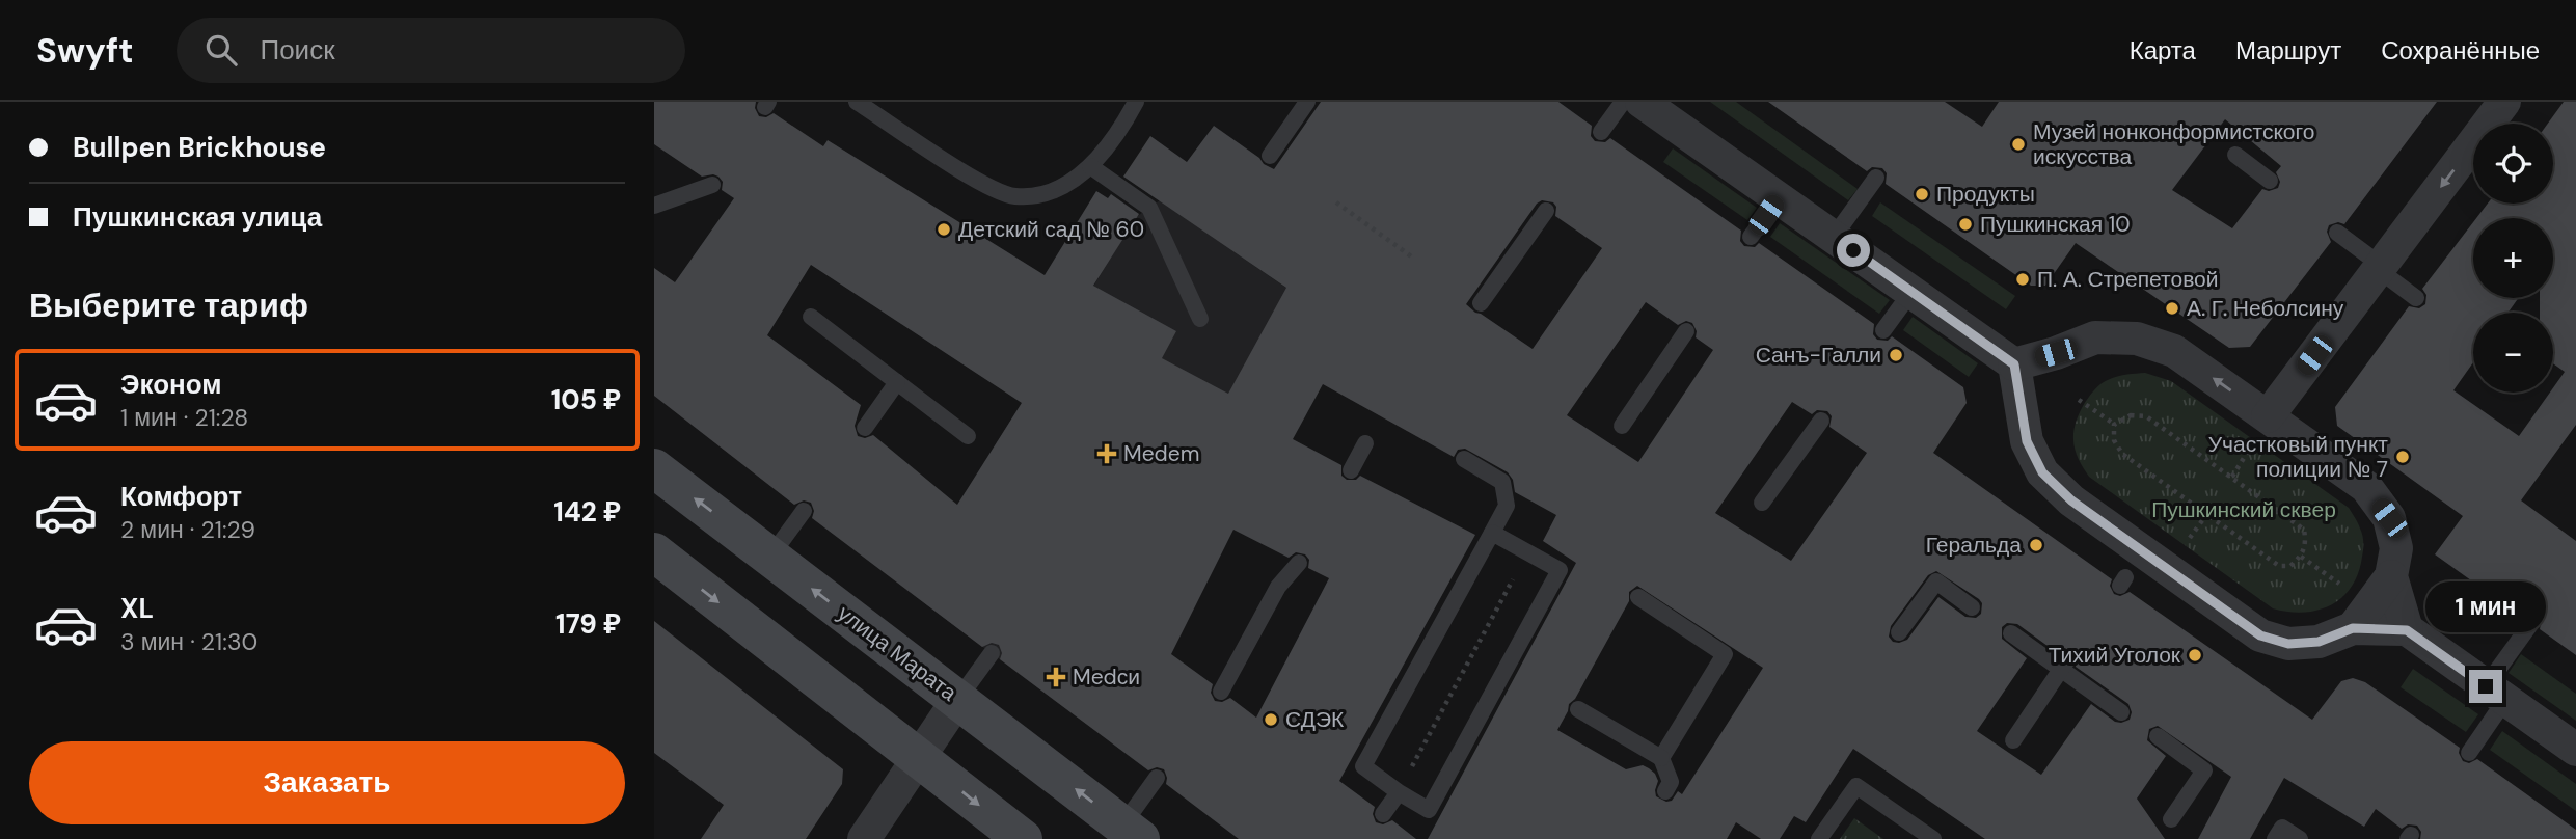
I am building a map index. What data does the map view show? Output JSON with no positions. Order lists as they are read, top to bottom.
{
  "streets": {
    "street": ["улица Марата"]
  },
  "parks": ["Пушкинский сквер"],
  "places": {
    "other": [
      "Музей нонконформистского искусства",
      "Продукты",
      "Пушкинская 10",
      "Детский сад № 60",
      "П. А. Стрепетовой",
      "А. Г. Неболсину",
      "Санъ-Галли",
      "Участковый пункт полиции № 7",
      "Геральда",
      "Тихий Уголок",
      "СДЭК"
    ],
    "health": ["Medem", "Medси"]
  },
  "page": {
    "header": "Swyft",
    "search": "Поиск",
    "nav": ["Карта", "Маршрут", "Сохранённые"],
    "banner": ["Bullpen Brickhouse", "Пушкинская улица"],
    "map_buttons": ["+", "−"],
    "heading": "Выберите тариф",
    "list": [
      {
        "name": "Эконом",
        "note": "1 мин · 21:28",
        "value": "105 ₽"
      },
      {
        "name": "Комфорт",
        "note": "2 мин · 21:29",
        "value": "142 ₽"
      },
      {
        "name": "XL",
        "note": "3 мин · 21:30",
        "value": "179 ₽"
      }
    ],
    "bubble": "1 мин",
    "buttons": "Заказать"
  }
}
